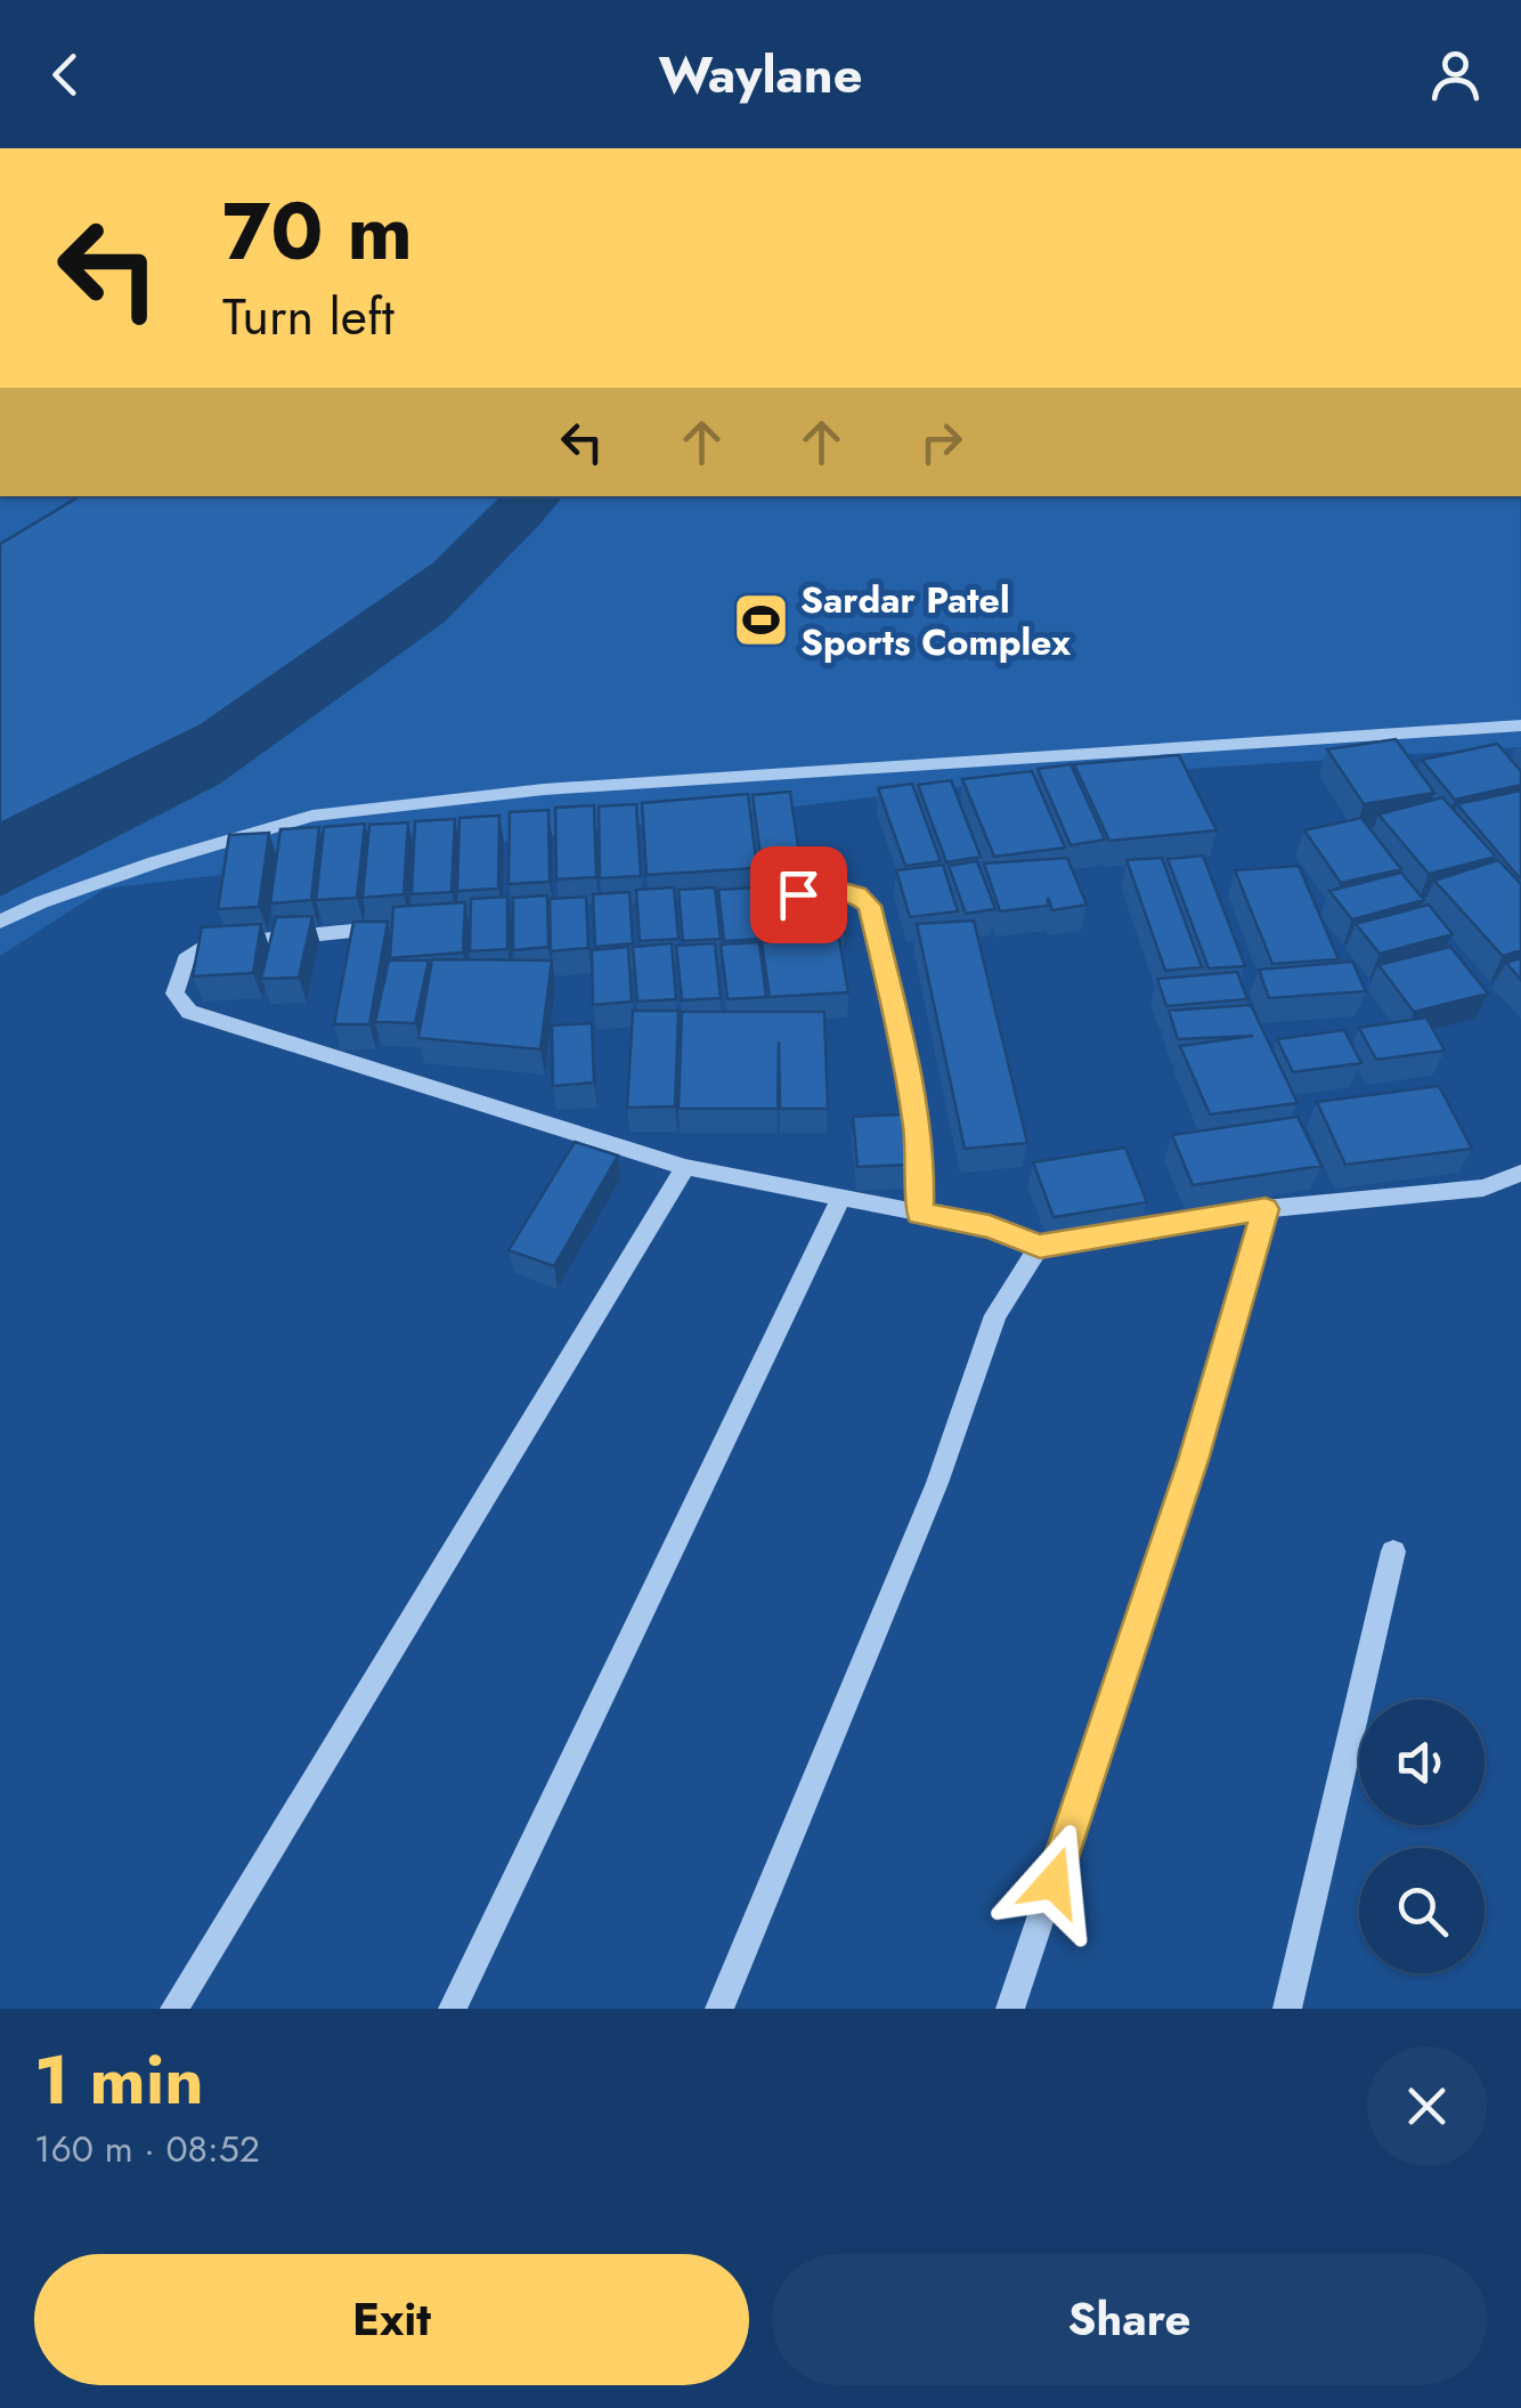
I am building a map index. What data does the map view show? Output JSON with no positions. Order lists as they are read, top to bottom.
{
  "places": {
    "sports": ["Sardar Patel Sports Complex"]
  },
  "page": {
    "header": "Waylane",
    "turn": ["70 m", "Turn left"],
    "heading": ["1 min", "160 m · 08:52"],
    "buttons": ["Exit", "Share"]
  }
}
